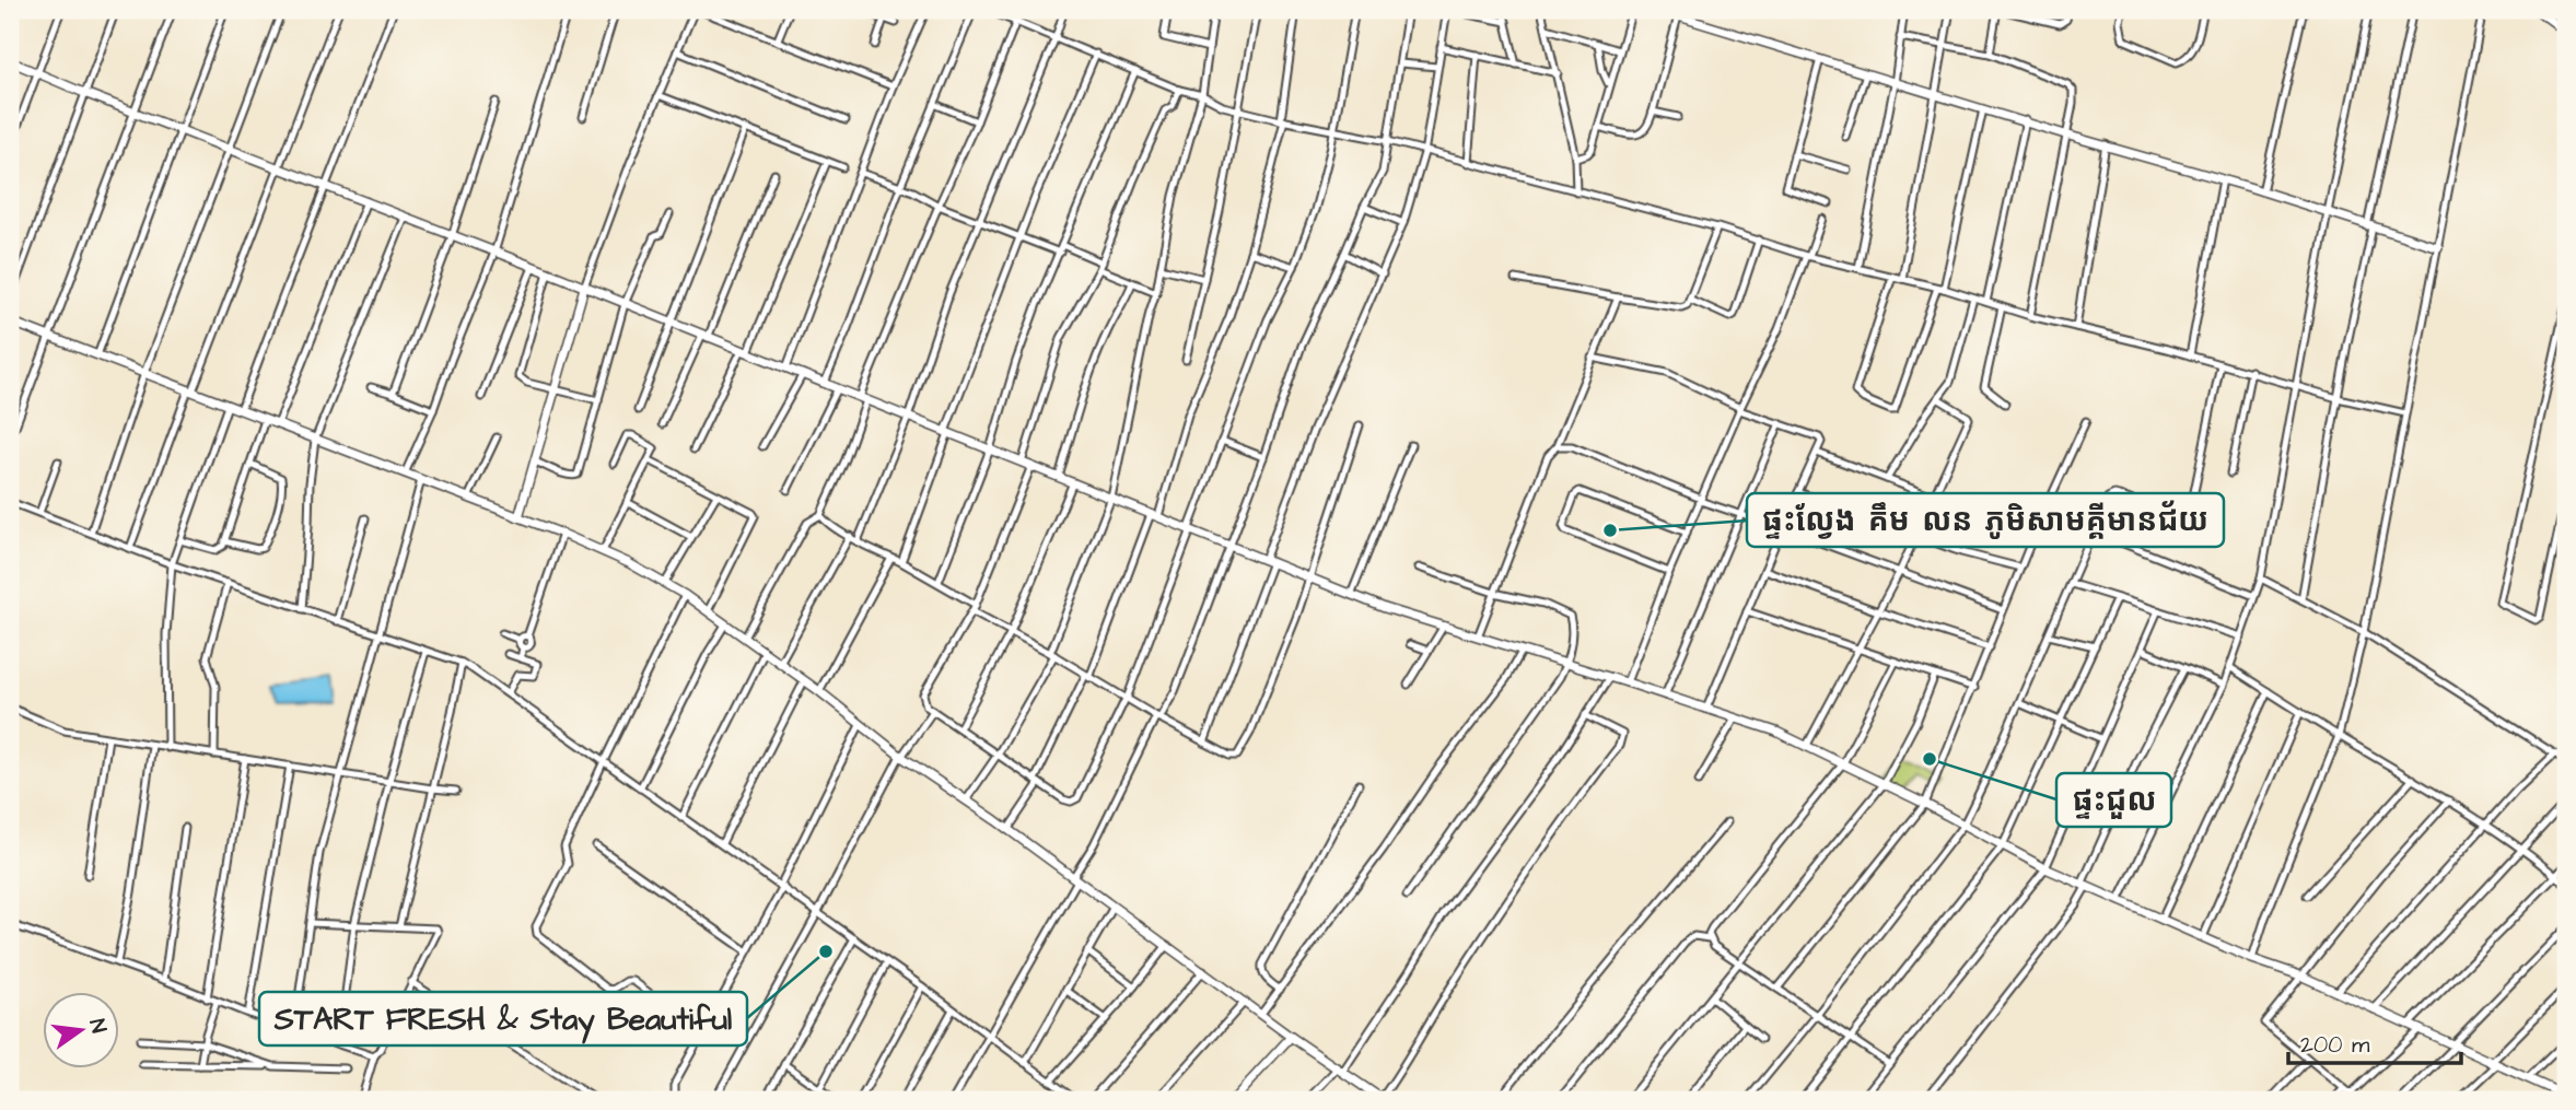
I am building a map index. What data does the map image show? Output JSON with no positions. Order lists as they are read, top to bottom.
{
  "places": ["ផ្ទះល្វែង គឹម លន ភូមិសាមគ្គីមានជ័យ", "ផ្ទះជួល", "START FRESH & Stay Beautiful"],
  "scale_bar": "200 m",
  "north": "right"
}
